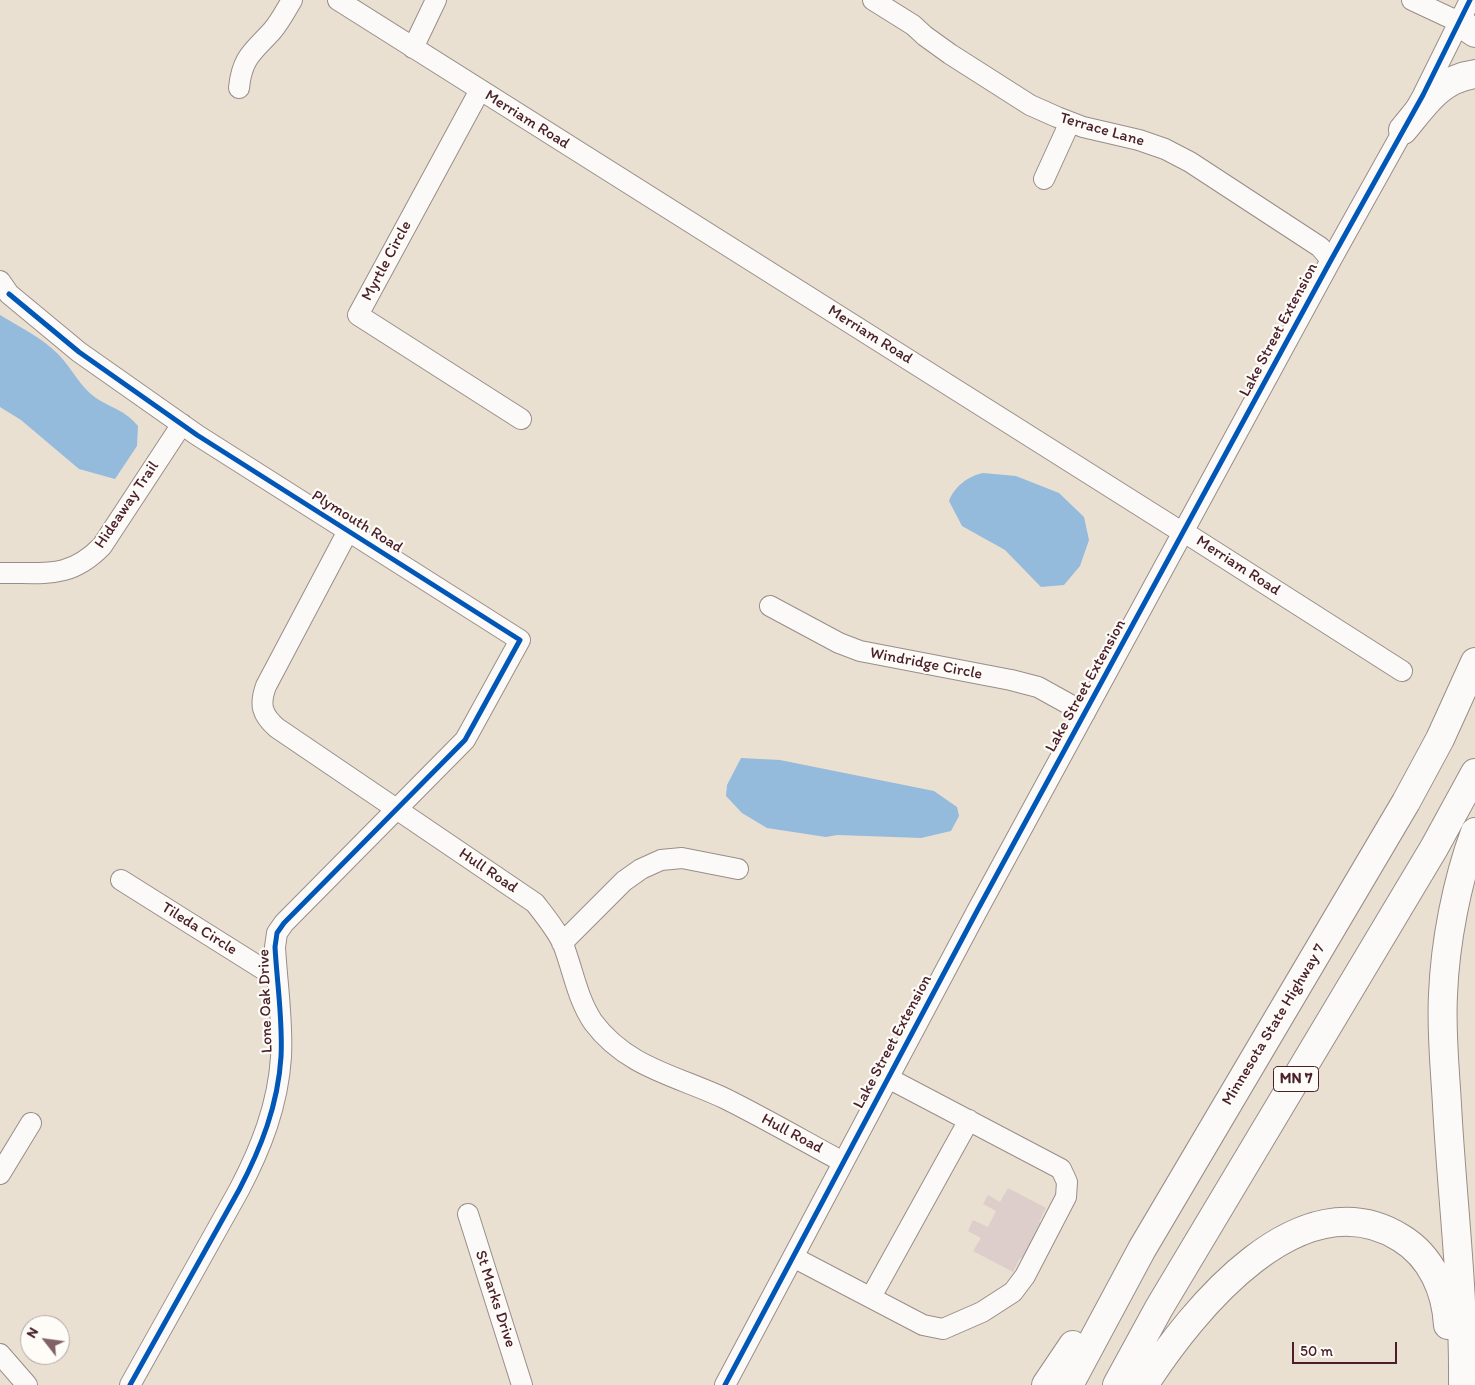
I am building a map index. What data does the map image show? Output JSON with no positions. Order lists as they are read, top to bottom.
{
  "streets": {
    "highway": ["Minnesota State Highway 7", "MN 7"],
    "street": [
      "Merriam Road",
      "Terrace Lane",
      "Myrtle Circle",
      "Lake Street Extension",
      "Hideaway Trail",
      "Plymouth Road",
      "Windridge Circle",
      "Hull Road",
      "Tileda Circle",
      "Lone Oak Drive",
      "St Marks Drive"
    ]
  },
  "crossings": [
    ["Merriam Road", "Myrtle Circle"],
    ["Merriam Road", "Lake Street Extension"],
    ["Terrace Lane", "Lake Street Extension"],
    ["Lake Street Extension", "Windridge Circle"],
    ["Lake Street Extension", "Hull Road"],
    ["Hideaway Trail", "Plymouth Road"],
    ["Plymouth Road", "Hull Road"],
    ["Plymouth Road", "Lone Oak Drive"],
    ["Hull Road", "Lone Oak Drive"],
    ["Tileda Circle", "Lone Oak Drive"]
  ],
  "scale_bar": "50 m",
  "north": "top left"
}
